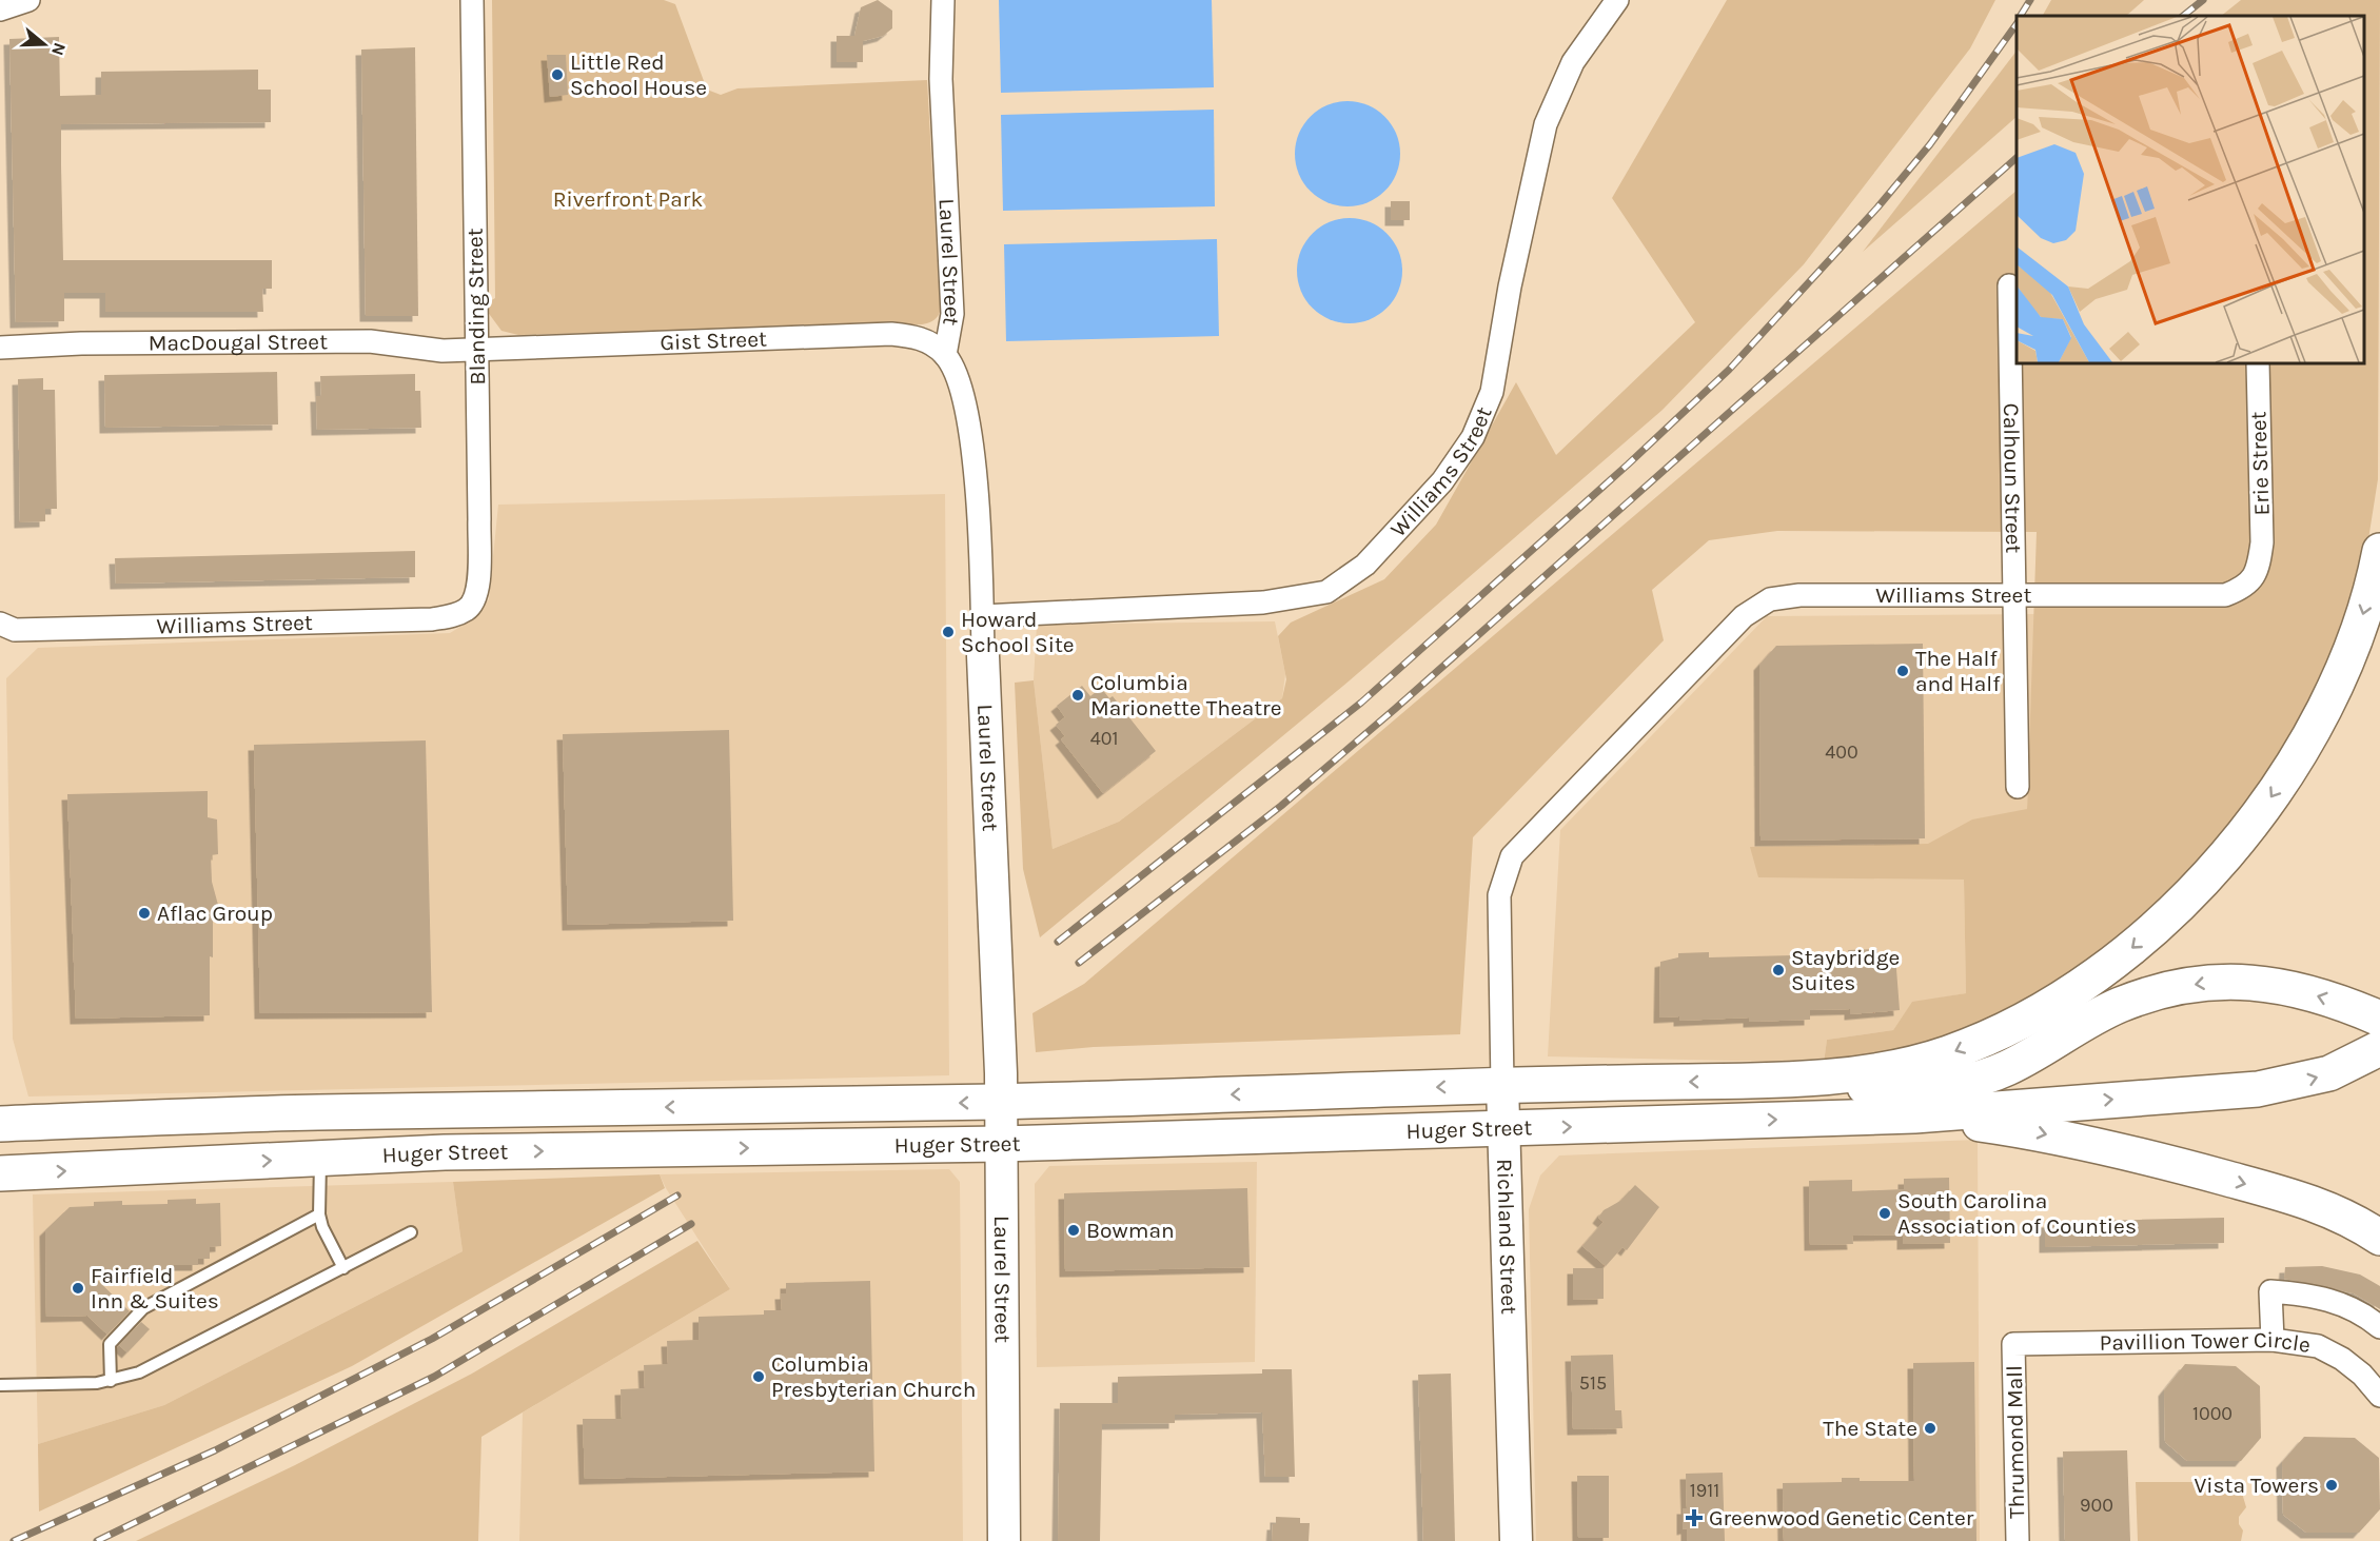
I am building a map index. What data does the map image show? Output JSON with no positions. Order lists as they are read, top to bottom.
{
  "streets": {
    "highway": ["Huger Street"],
    "street": [
      "Laurel Street",
      "Blanding Street",
      "Gist Street",
      "MacDougal Street",
      "Erie Street",
      "Williams Street",
      "Calhoun Street",
      "Richland Street",
      "Pavillion Tower Circle",
      "Thrumond Mall"
    ]
  },
  "crossings": [
    ["Laurel Street", "Gist Street"],
    ["Laurel Street", "Williams Street"],
    ["Laurel Street", "Huger Street"],
    ["Blanding Street", "Gist Street"],
    ["Blanding Street", "MacDougal Street"],
    ["Blanding Street", "Williams Street"],
    ["Gist Street", "MacDougal Street"],
    ["Erie Street", "Williams Street"],
    ["Williams Street", "Calhoun Street"],
    ["Williams Street", "Richland Street"],
    ["Huger Street", "Richland Street"],
    ["Pavillion Tower Circle", "Thrumond Mall"]
  ],
  "parks": ["Riverfront Park"],
  "places": {
    "other": [
      "Little Red School House",
      "Howard School Site",
      "The Half and Half",
      "Columbia Marionette Theatre",
      "Aflac Group",
      "Staybridge Suites",
      "South Carolina Association of Counties",
      "Bowman",
      "Fairfield Inn & Suites",
      "Columbia Presbyterian Church",
      "The State",
      "Vista Towers"
    ],
    "health": ["Greenwood Genetic Center"]
  },
  "house_numbers": [
    "401",
    "400",
    "515",
    "1000",
    "1911",
    "900"
  ],
  "north": "right"
}
